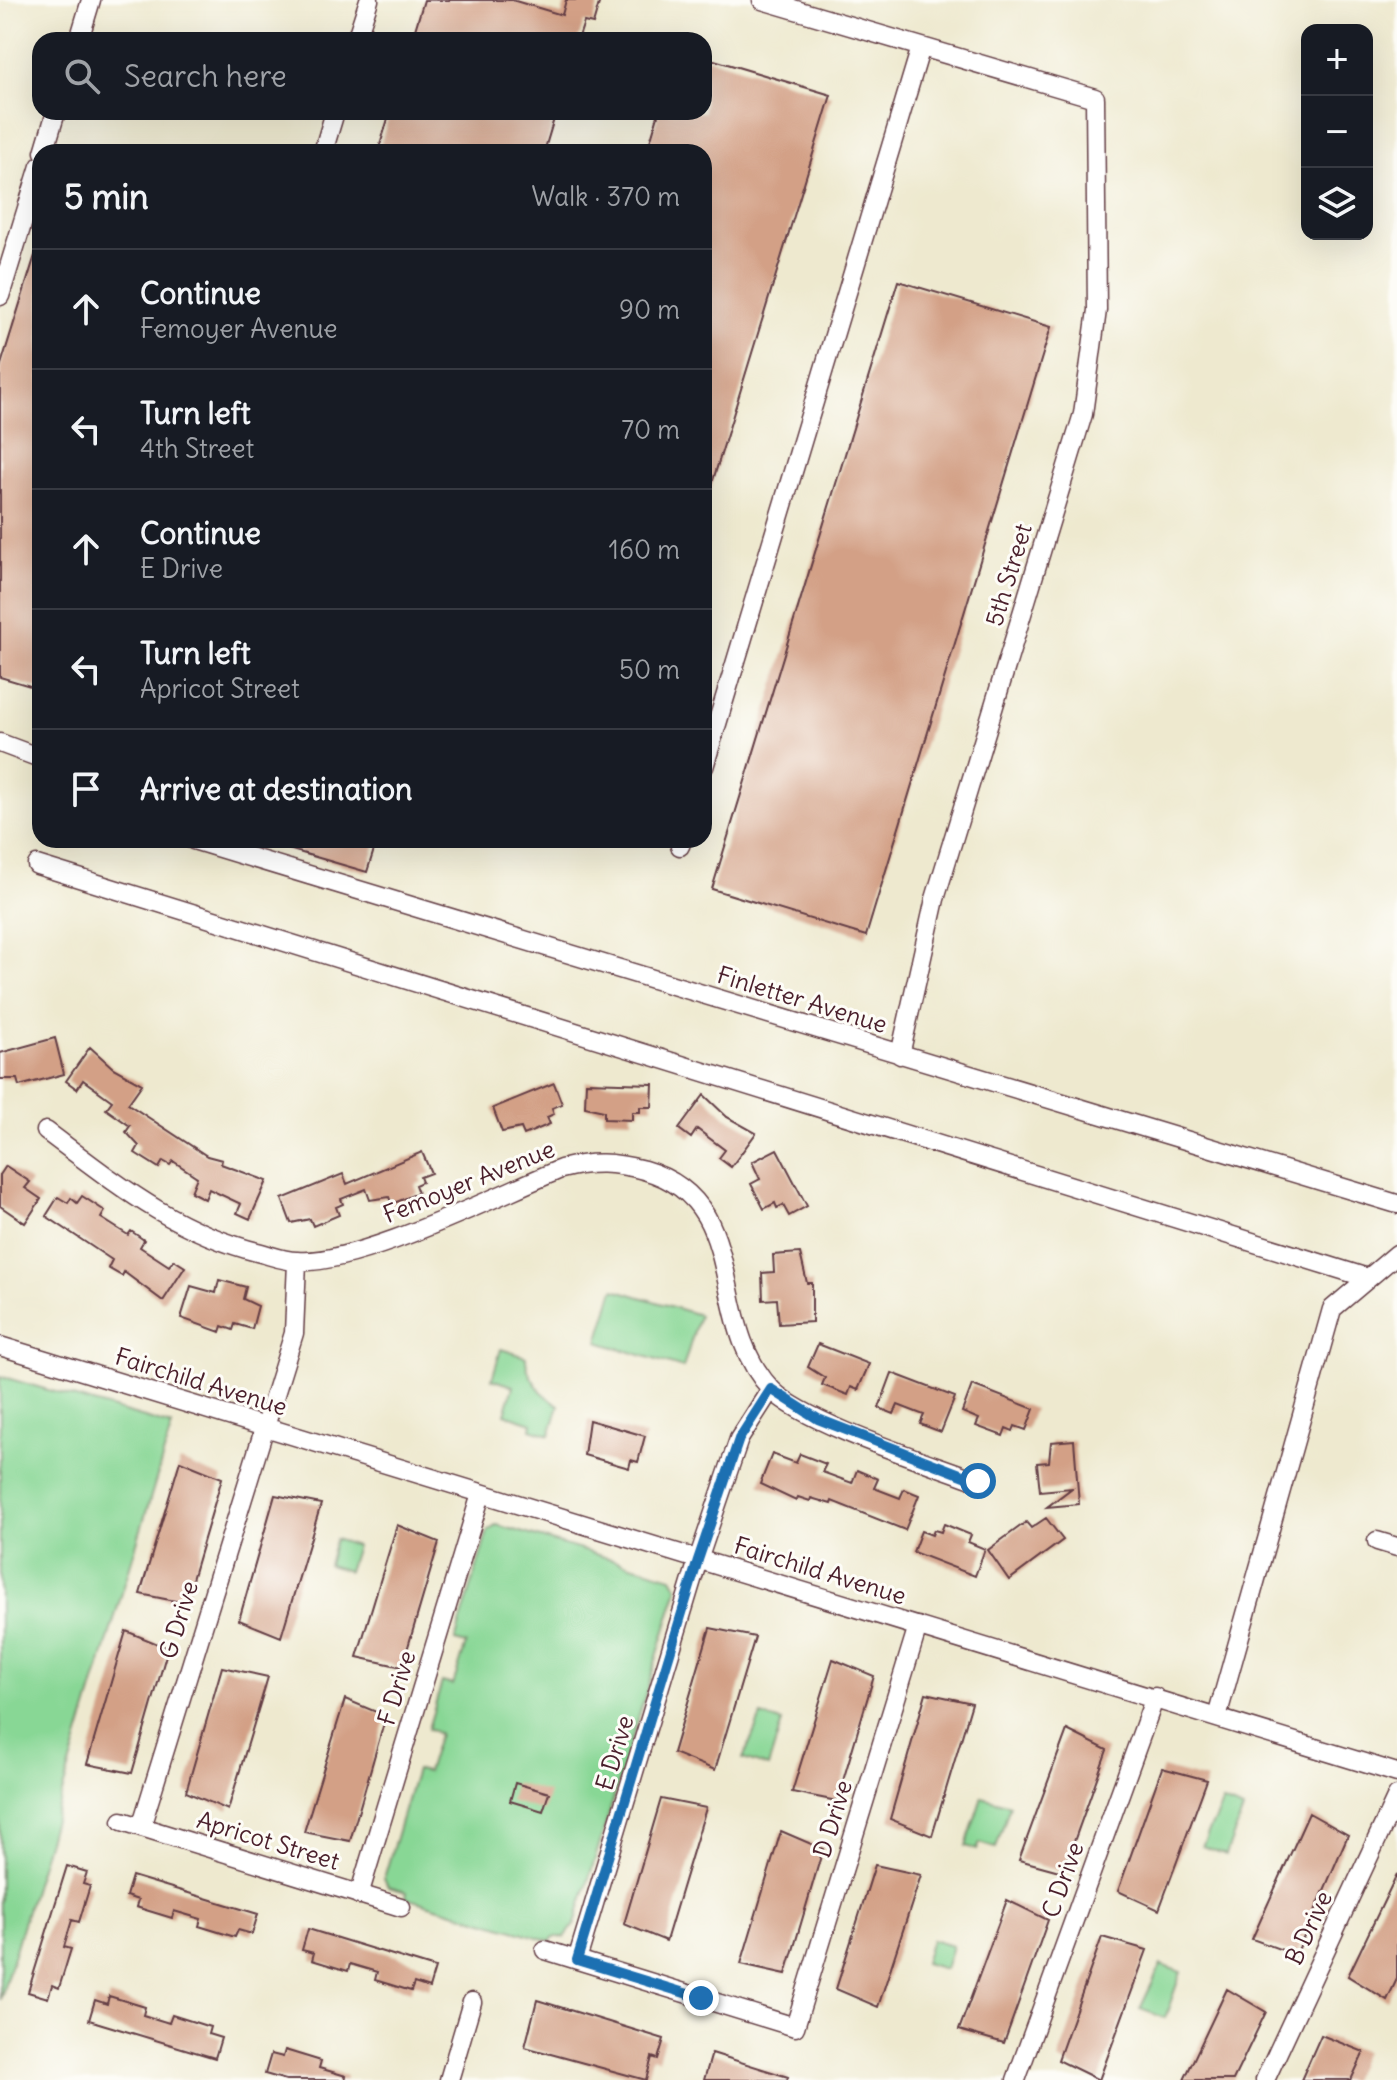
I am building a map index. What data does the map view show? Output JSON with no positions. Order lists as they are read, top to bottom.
{
  "streets": {
    "street": [
      "5th Street",
      "Finletter Avenue",
      "Femoyer Avenue",
      "Fairchild Avenue",
      "G Drive",
      "F Drive",
      "E Drive",
      "D Drive",
      "Apricot Street",
      "C Drive",
      "B Drive"
    ]
  },
  "crossings": [
    ["5th Street", "Finletter Avenue"],
    ["Femoyer Avenue", "G Drive"],
    ["Femoyer Avenue", "E Drive"],
    ["Fairchild Avenue", "G Drive"],
    ["Fairchild Avenue", "F Drive"],
    ["Fairchild Avenue", "E Drive"],
    ["Fairchild Avenue", "D Drive"],
    ["Fairchild Avenue", "C Drive"],
    ["G Drive", "Apricot Street"],
    ["F Drive", "Apricot Street"],
    ["E Drive", "D Drive"]
  ],
  "page": {
    "map_buttons": ["+", "−"],
    "search": "Search here",
    "heading": ["5 min", "Walk · 370 m"],
    "list": [
      ["Continue", "Femoyer Avenue", "90 m"],
      ["Turn left", "4th Street", "70 m"],
      ["Continue", "E Drive", "160 m"],
      ["Turn left", "Apricot Street", "50 m"],
      "Arrive at destination"
    ]
  }
}
